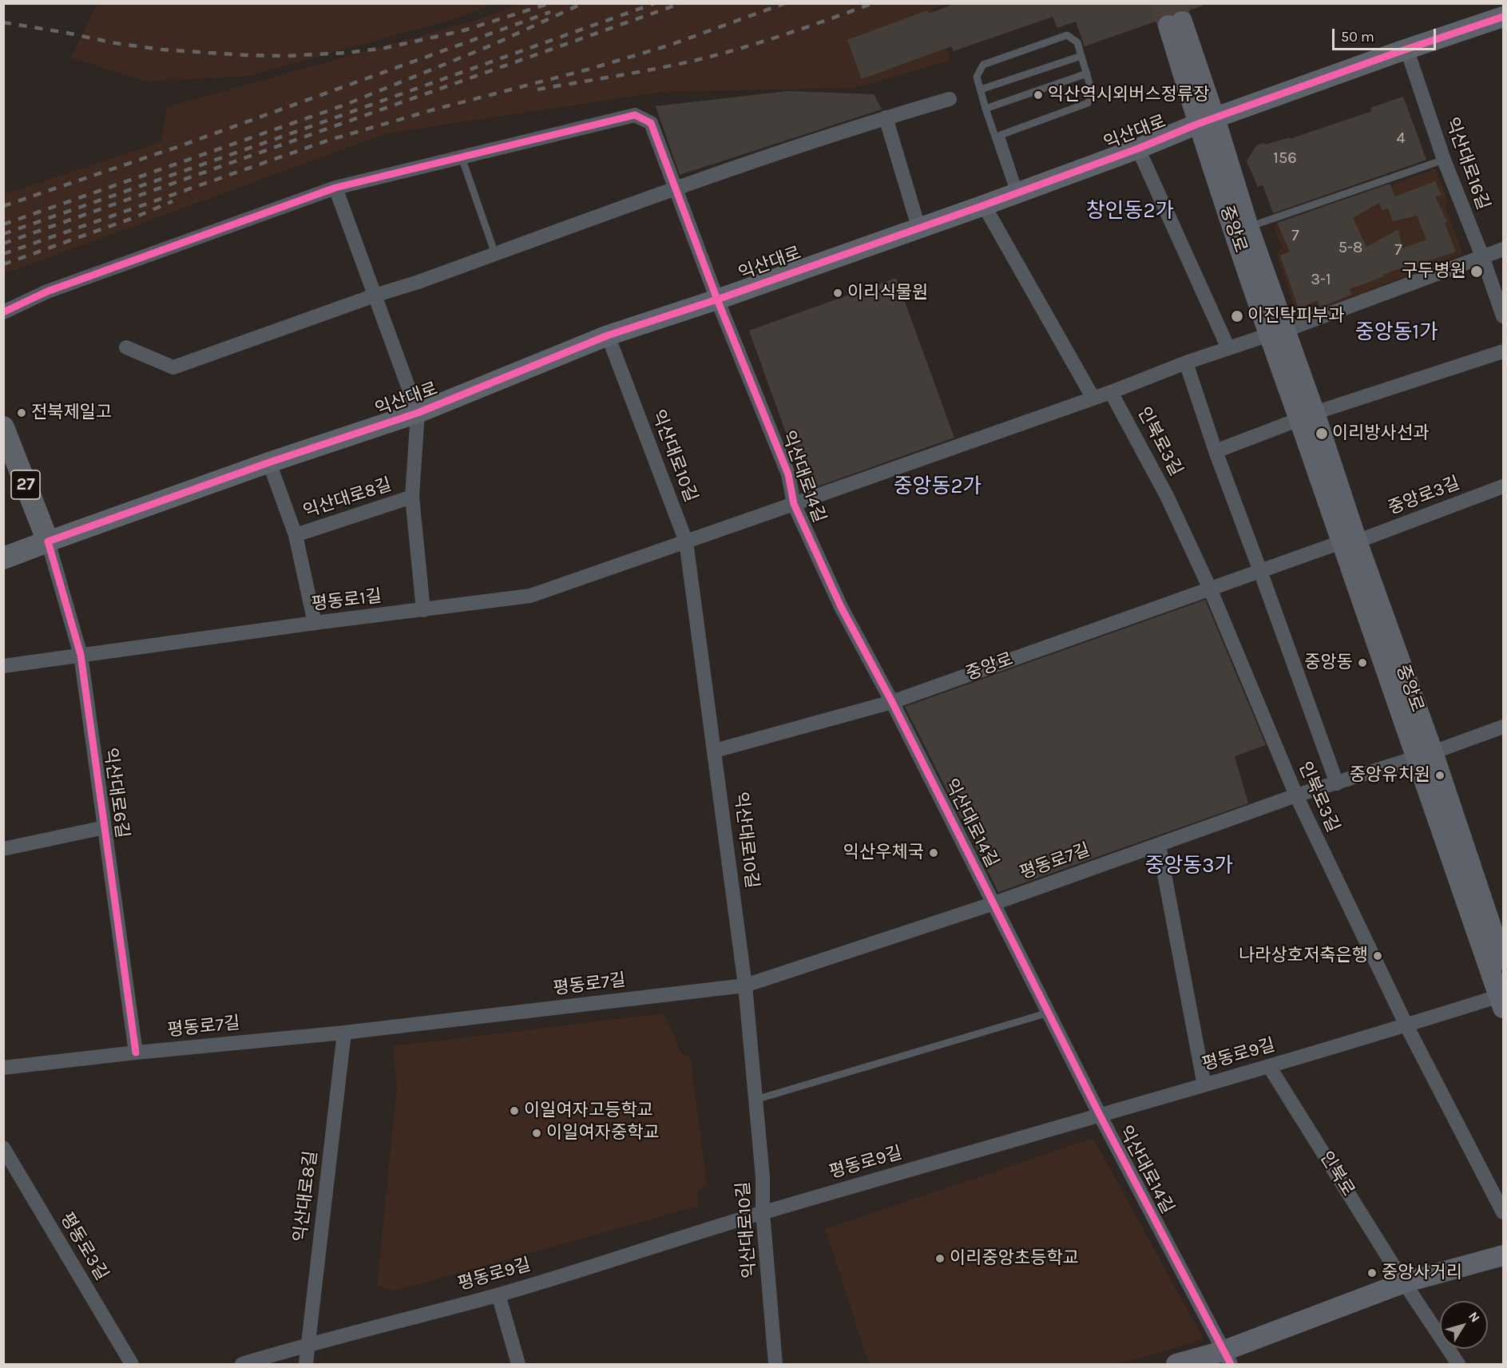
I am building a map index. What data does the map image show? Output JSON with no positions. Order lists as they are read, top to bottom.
{
  "streets": {
    "main road": ["익산대로", "27"],
    "street": [
      "익산대로16길",
      "중앙로",
      "인북로3길",
      "익산대로10길",
      "익산대로14길",
      "중앙로3길",
      "익산대로8길",
      "평동로1길",
      "익산대로6길",
      "평동로7길",
      "평동로9길",
      "인북로",
      "평동로3길"
    ]
  },
  "crossings": [
    ["익산대로", "익산대로16길"],
    ["익산대로", "중앙로"],
    ["익산대로", "익산대로10길"],
    ["익산대로", "익산대로14길"],
    ["익산대로", "27"],
    ["익산대로", "익산대로8길"],
    ["익산대로", "익산대로6길"],
    ["익산대로16길", "중앙로"],
    ["중앙로", "인북로3길"],
    ["중앙로", "익산대로10길"],
    ["중앙로", "익산대로14길"],
    ["중앙로", "중앙로3길"],
    ["중앙로", "평동로7길"],
    ["중앙로", "평동로9길"],
    ["인북로3길", "평동로7길"],
    ["인북로3길", "평동로9길"],
    ["익산대로10길", "평동로1길"],
    ["익산대로10길", "평동로7길"],
    ["익산대로10길", "평동로9길"],
    ["익산대로14길", "평동로7길"],
    ["익산대로14길", "평동로9길"],
    ["27", "익산대로6길"],
    ["익산대로8길", "평동로1길"],
    ["익산대로8길", "평동로7길"],
    ["익산대로8길", "평동로9길"],
    ["평동로1길", "익산대로6길"],
    ["익산대로6길", "평동로7길"],
    ["평동로9길", "인북로"]
  ],
  "districts": [
    "창인동2가",
    "중앙동1가",
    "중앙동2가",
    "중앙동3가"
  ],
  "places": [
    "익산역시외버스정류장",
    "구두병원",
    "이리식물원",
    "이진탁피부과",
    "전북제일고",
    "이리방사선과",
    "중앙동",
    "중앙유치원",
    "익산우체국",
    "나라상호저축은행",
    "이일여자고등학교",
    "이일여자중학교",
    "이리중앙초등학교",
    "중앙사거리"
  ],
  "house_numbers": [
    "4",
    "156",
    "7",
    "5-8",
    "7",
    "3-1"
  ],
  "scale_bar": "50 m",
  "north": "top right"
}
